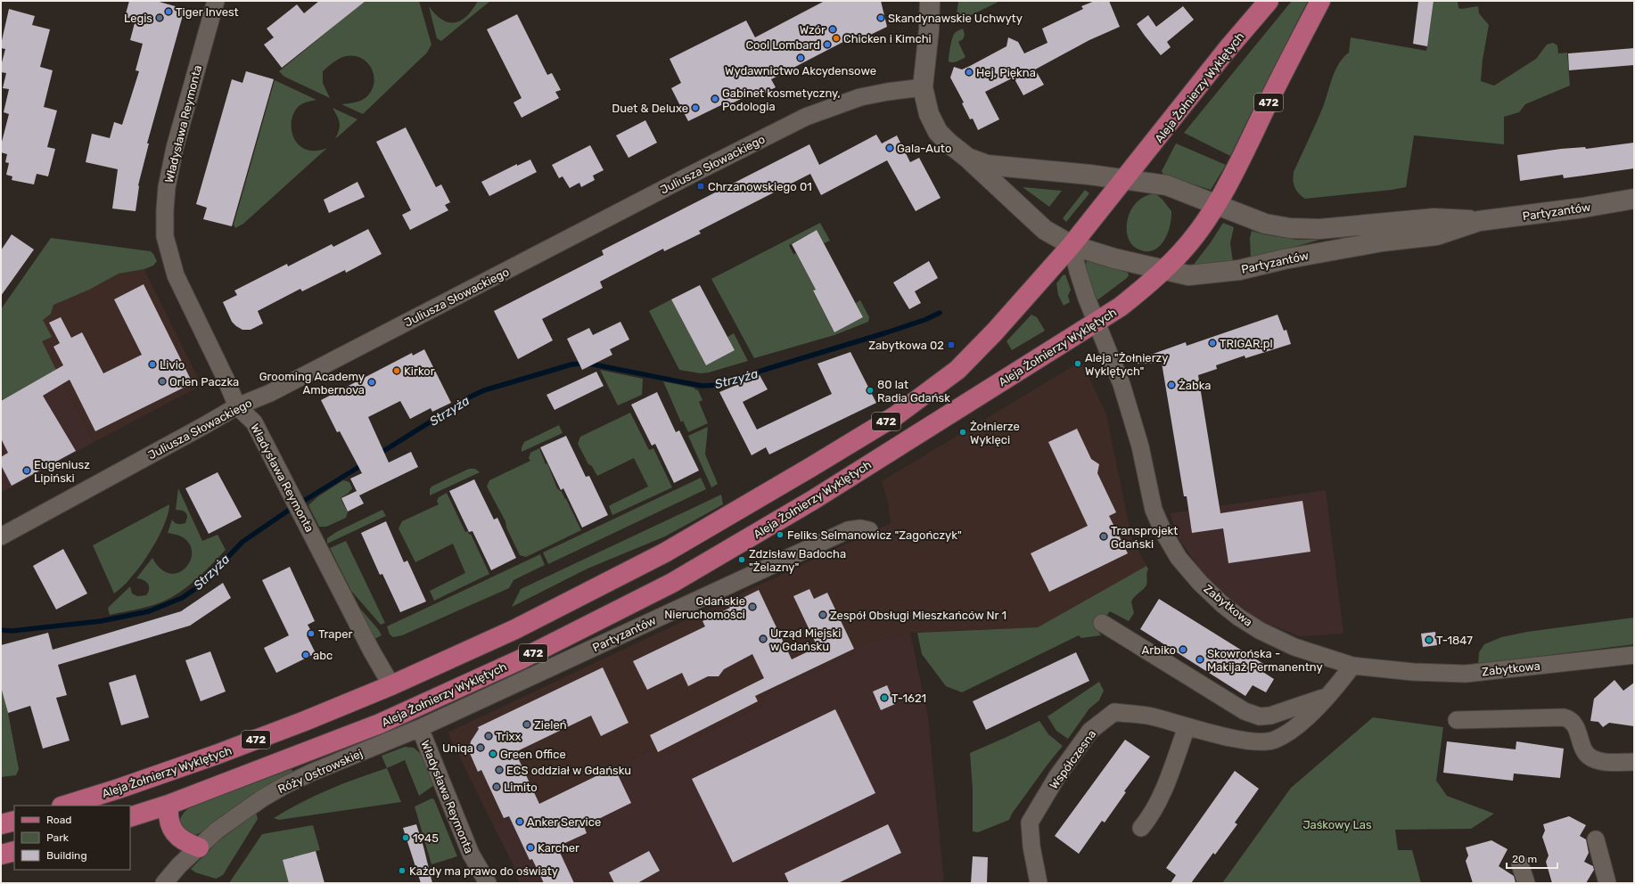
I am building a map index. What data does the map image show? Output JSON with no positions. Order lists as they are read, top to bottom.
{
  "streets": {
    "main road": ["Aleja Żołnierzy Wyklętych", "472"],
    "street": [
      "Władysława Reymonta",
      "Juliusza Słowackiego",
      "Partyzantów",
      "Zabytkowa",
      "Współczesna",
      "Róży Ostrowskiej"
    ]
  },
  "crossings": [
    ["Aleja Żołnierzy Wyklętych", "Władysława Reymonta"],
    ["Aleja Żołnierzy Wyklętych", "Partyzantów"],
    ["Aleja Żołnierzy Wyklętych", "Zabytkowa"],
    ["Władysława Reymonta", "Juliusza Słowackiego"],
    ["Władysława Reymonta", "Partyzantów"],
    ["Władysława Reymonta", "Róży Ostrowskiej"],
    ["Partyzantów", "Zabytkowa"],
    ["Partyzantów", "Róży Ostrowskiej"],
    ["Zabytkowa", "Współczesna"]
  ],
  "water": ["Strzyża"],
  "parks": ["Jaśkowy Las"],
  "places": {
    "other": [
      "Tiger Invest",
      "Legis",
      "Skandynawskie Uchwyty",
      "Wzór",
      "Chicken i Kimchi",
      "Cool Lombard",
      "Wydawnictwo Akcydensowe",
      "Hej, Piękna",
      "Gabinet kosmetyczny, Podologia",
      "Duet & Deluxe",
      "Gala-Auto",
      "TRIGAR.pl",
      "Aleja \"Żołnierzy Wyklętych\"",
      "Livio",
      "Kirkor",
      "Orlen Paczka",
      "Grooming Academy Ambernova",
      "Żabka",
      "80 lat Radia Gdańsk",
      "Żołnierze Wyklęci",
      "Eugeniusz Lipiński",
      "Feliks Selmanowicz \"Zagończyk\"",
      "Transprojekt Gdański",
      "Zdzisław Badocha \"Żelazny\"",
      "Gdańskie Nieruchomości",
      "Zespół Obsługi Mieszkańców Nr 1",
      "Traper",
      "Urząd Miejski w Gdańsku",
      "T-1847",
      "Arbiko",
      "abc",
      "Skowrońska - Makijaż Permanentny",
      "T-1621",
      "Zieleń",
      "Trixx",
      "Uniqa",
      "Green Office",
      "ECS oddział w Gdańsku",
      "Limito",
      "Anker Service",
      "1945",
      "Karcher",
      "Każdy ma prawo do oświaty"
    ],
    "transit": ["Chrzanowskiego 01", "Zabytkowa 02"]
  },
  "legend": ["Road", "Park", "Building"],
  "scale_bar": "20 m"
}
